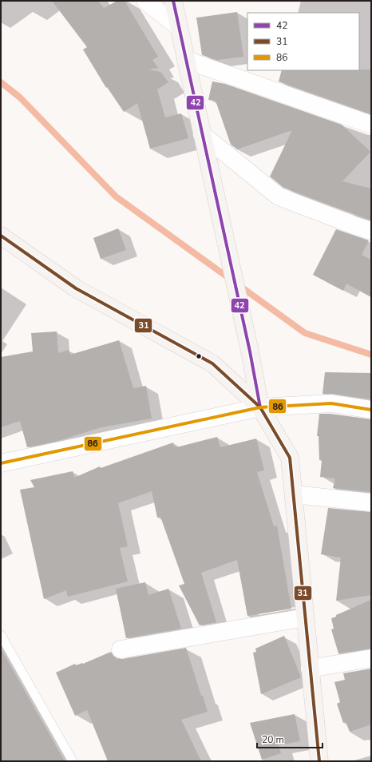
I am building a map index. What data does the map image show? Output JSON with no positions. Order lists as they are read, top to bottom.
{
  "lines": ["transit line 42", "transit line 31", "transit line 86"],
  "legend": ["42", "31", "86"],
  "scale_bar": "20 m"
}
